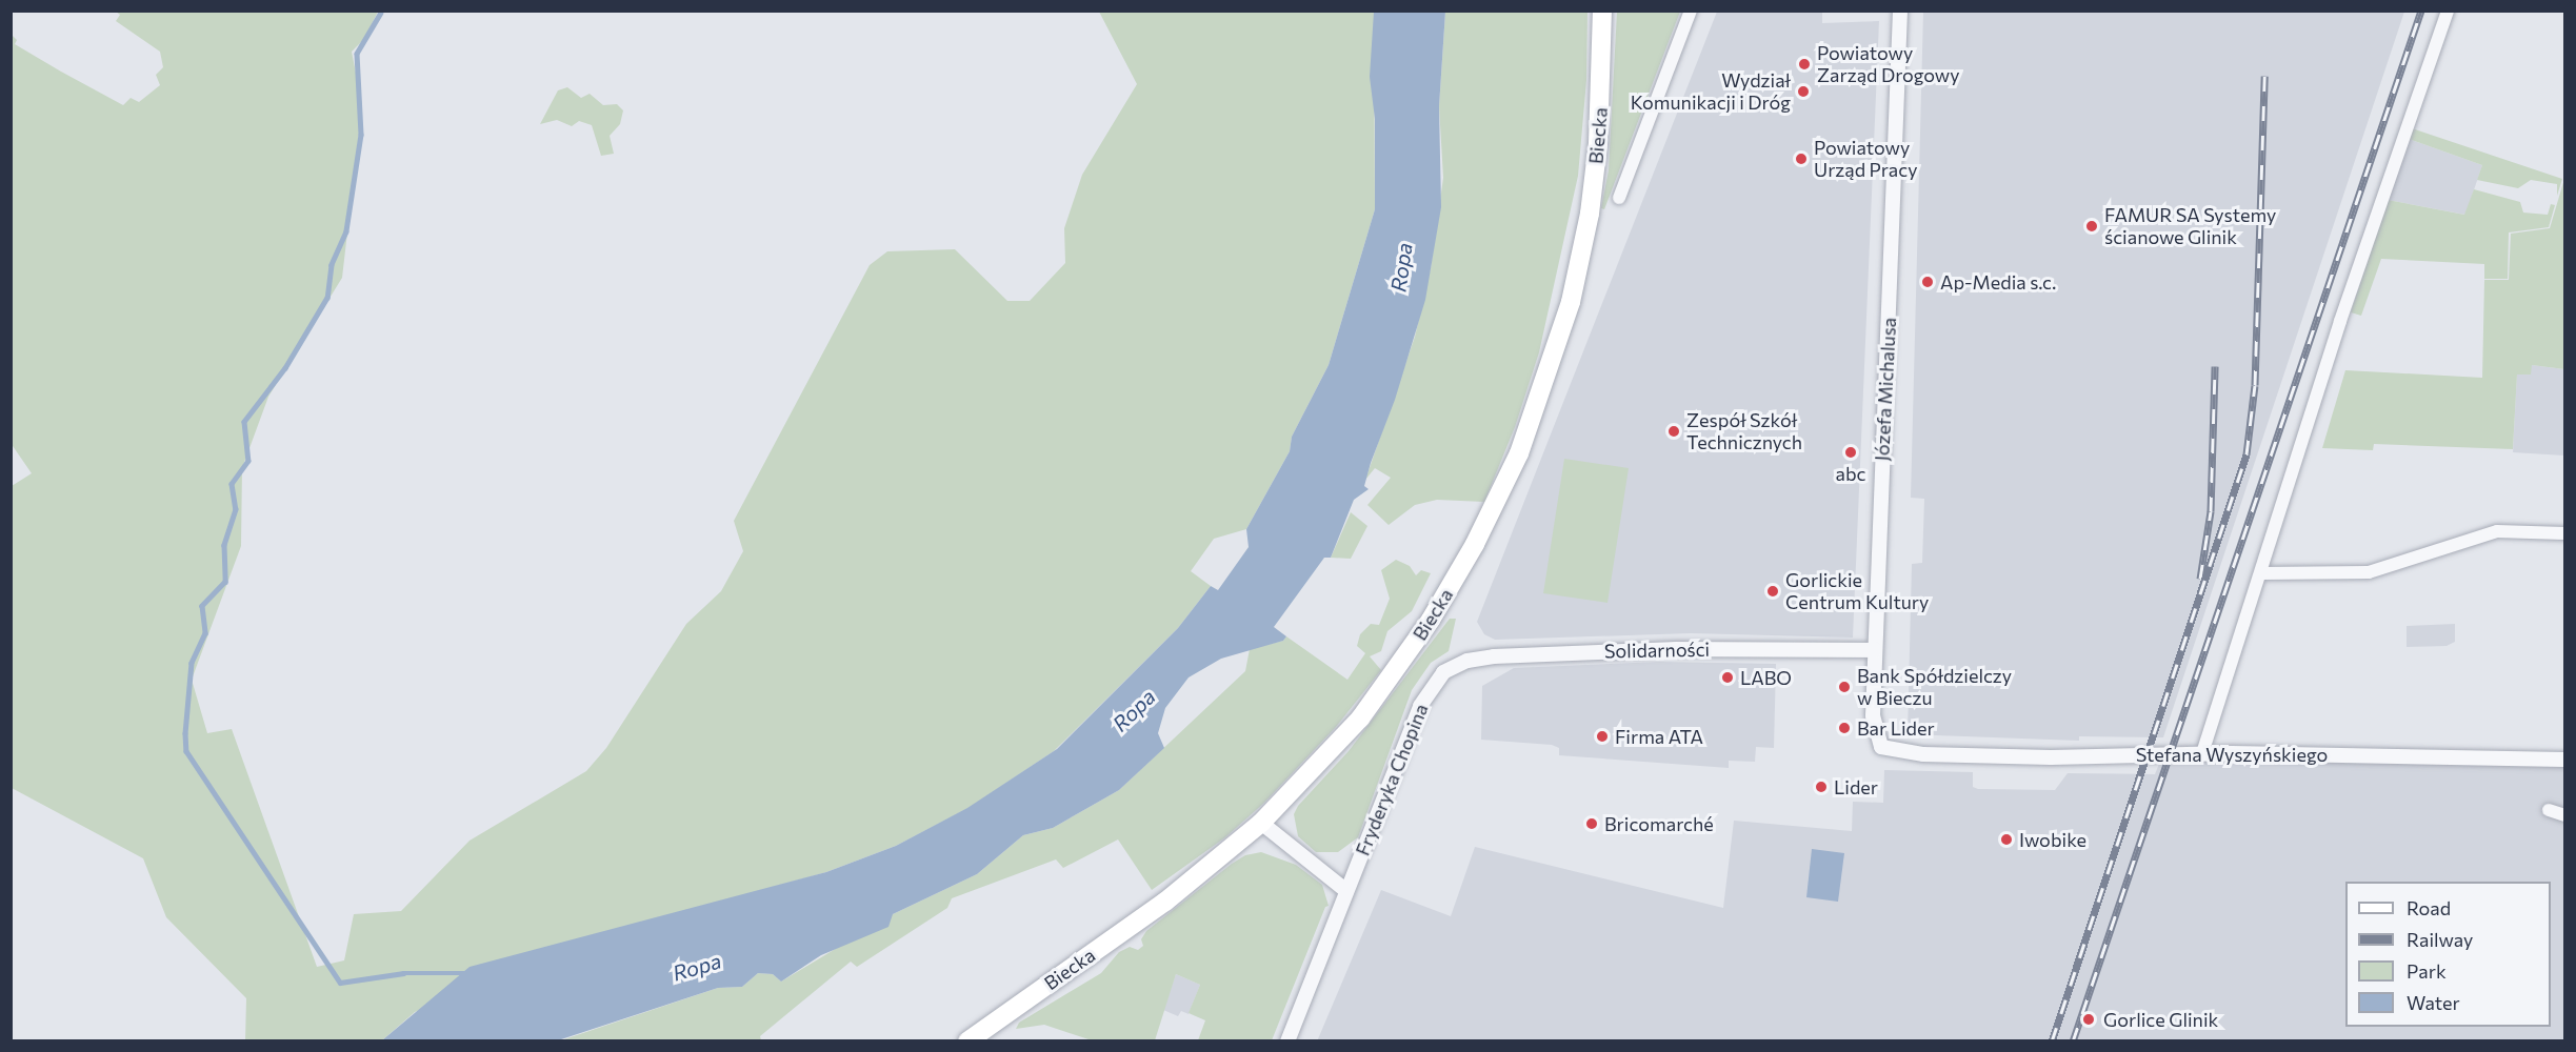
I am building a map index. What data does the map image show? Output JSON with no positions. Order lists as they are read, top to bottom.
{
  "streets": {
    "main road": ["Biecka"],
    "street": [
      "Józefa Michalusa",
      "Solidarności",
      "Stefana Wyszyńskiego",
      "Fryderyka Chopina"
    ]
  },
  "crossings": [
    ["Józefa Michalusa", "Solidarności"],
    ["Józefa Michalusa", "Stefana Wyszyńskiego"],
    ["Solidarności", "Fryderyka Chopina"]
  ],
  "water": ["Ropa"],
  "places": [
    "Powiatowy Zarząd Drogowy",
    "Wydział Komunikacji i Dróg",
    "Powiatowy Urząd Pracy",
    "FAMUR SA Systemy ścianowe Glinik",
    "Ap-Media s.c.",
    "Zespół Szkół Technicznych",
    "abc",
    "Gorlickie Centrum Kultury",
    "LABO",
    "Bank Spółdzielczy w Bieczu",
    "Bar Lider",
    "Firma ATA",
    "Lider",
    "Bricomarché",
    "Iwobike",
    "Gorlice Glinik"
  ],
  "legend": [
    "Road",
    "Railway",
    "Park",
    "Water"
  ]
}
